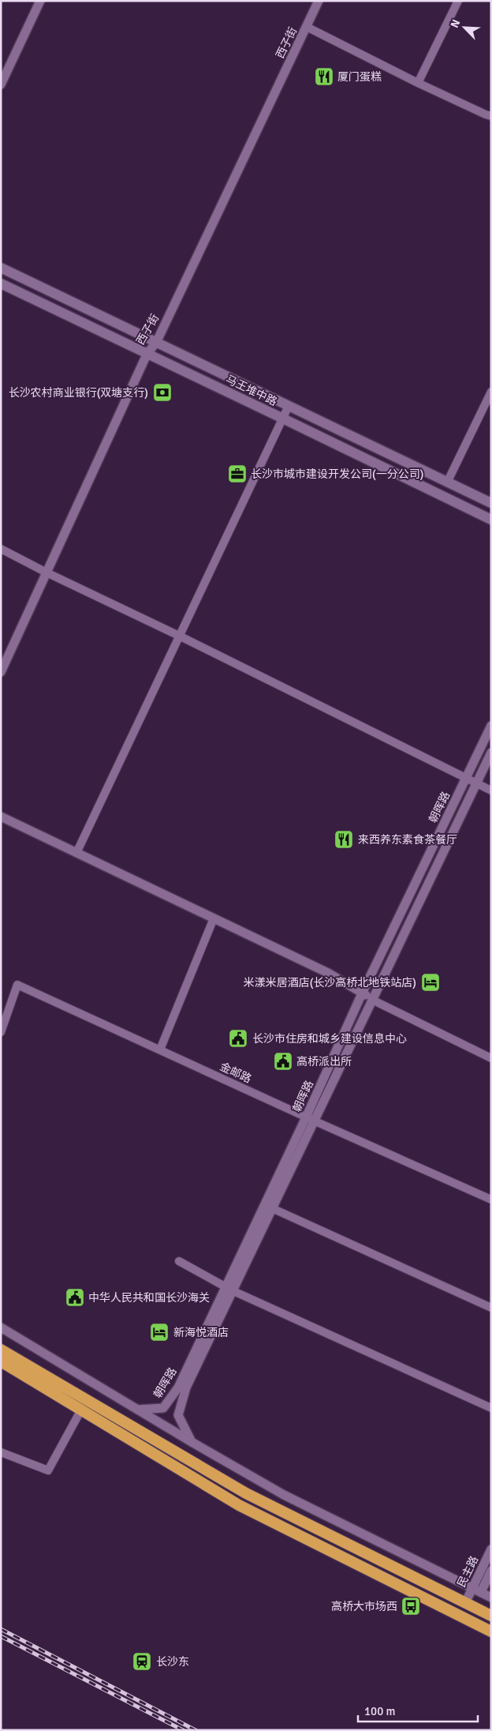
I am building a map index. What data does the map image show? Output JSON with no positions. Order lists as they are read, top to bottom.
{
  "streets": {
    "main road": ["马王堆中路"],
    "street": [
      "西子街",
      "朝晖路",
      "金邮路",
      "民主路"
    ]
  },
  "crossings": [
    ["西子街", "马王堆中路"],
    ["朝晖路", "金邮路"]
  ],
  "places": {
    "restaurant": ["厦门蛋糕", "来西养东素食茶餐厅"],
    "bank": ["长沙农村商业银行(双塘支行)"],
    "office": ["长沙市城市建设开发公司(一分公司)"],
    "hotel": ["米漾米居酒店(长沙高桥北地铁站店)", "新海悦酒店"],
    "public building": ["长沙市住房和城乡建设信息中心", "高桥派出所", "中华人民共和国长沙海关"],
    "bus stop": ["高桥大市场西"],
    "station": ["长沙东"]
  },
  "scale_bar": "100 m",
  "north": "top left"
}
